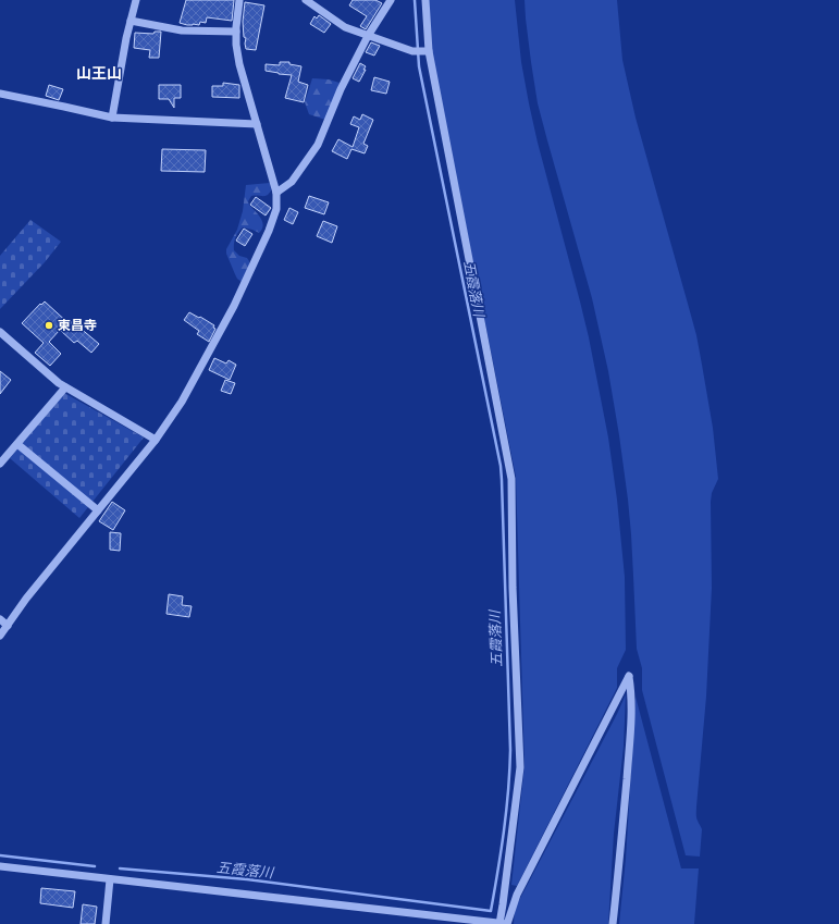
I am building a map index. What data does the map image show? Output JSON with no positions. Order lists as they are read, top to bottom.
{
  "districts": ["山王山"],
  "water": ["五霞落川"],
  "places": ["東昌寺"]
}
